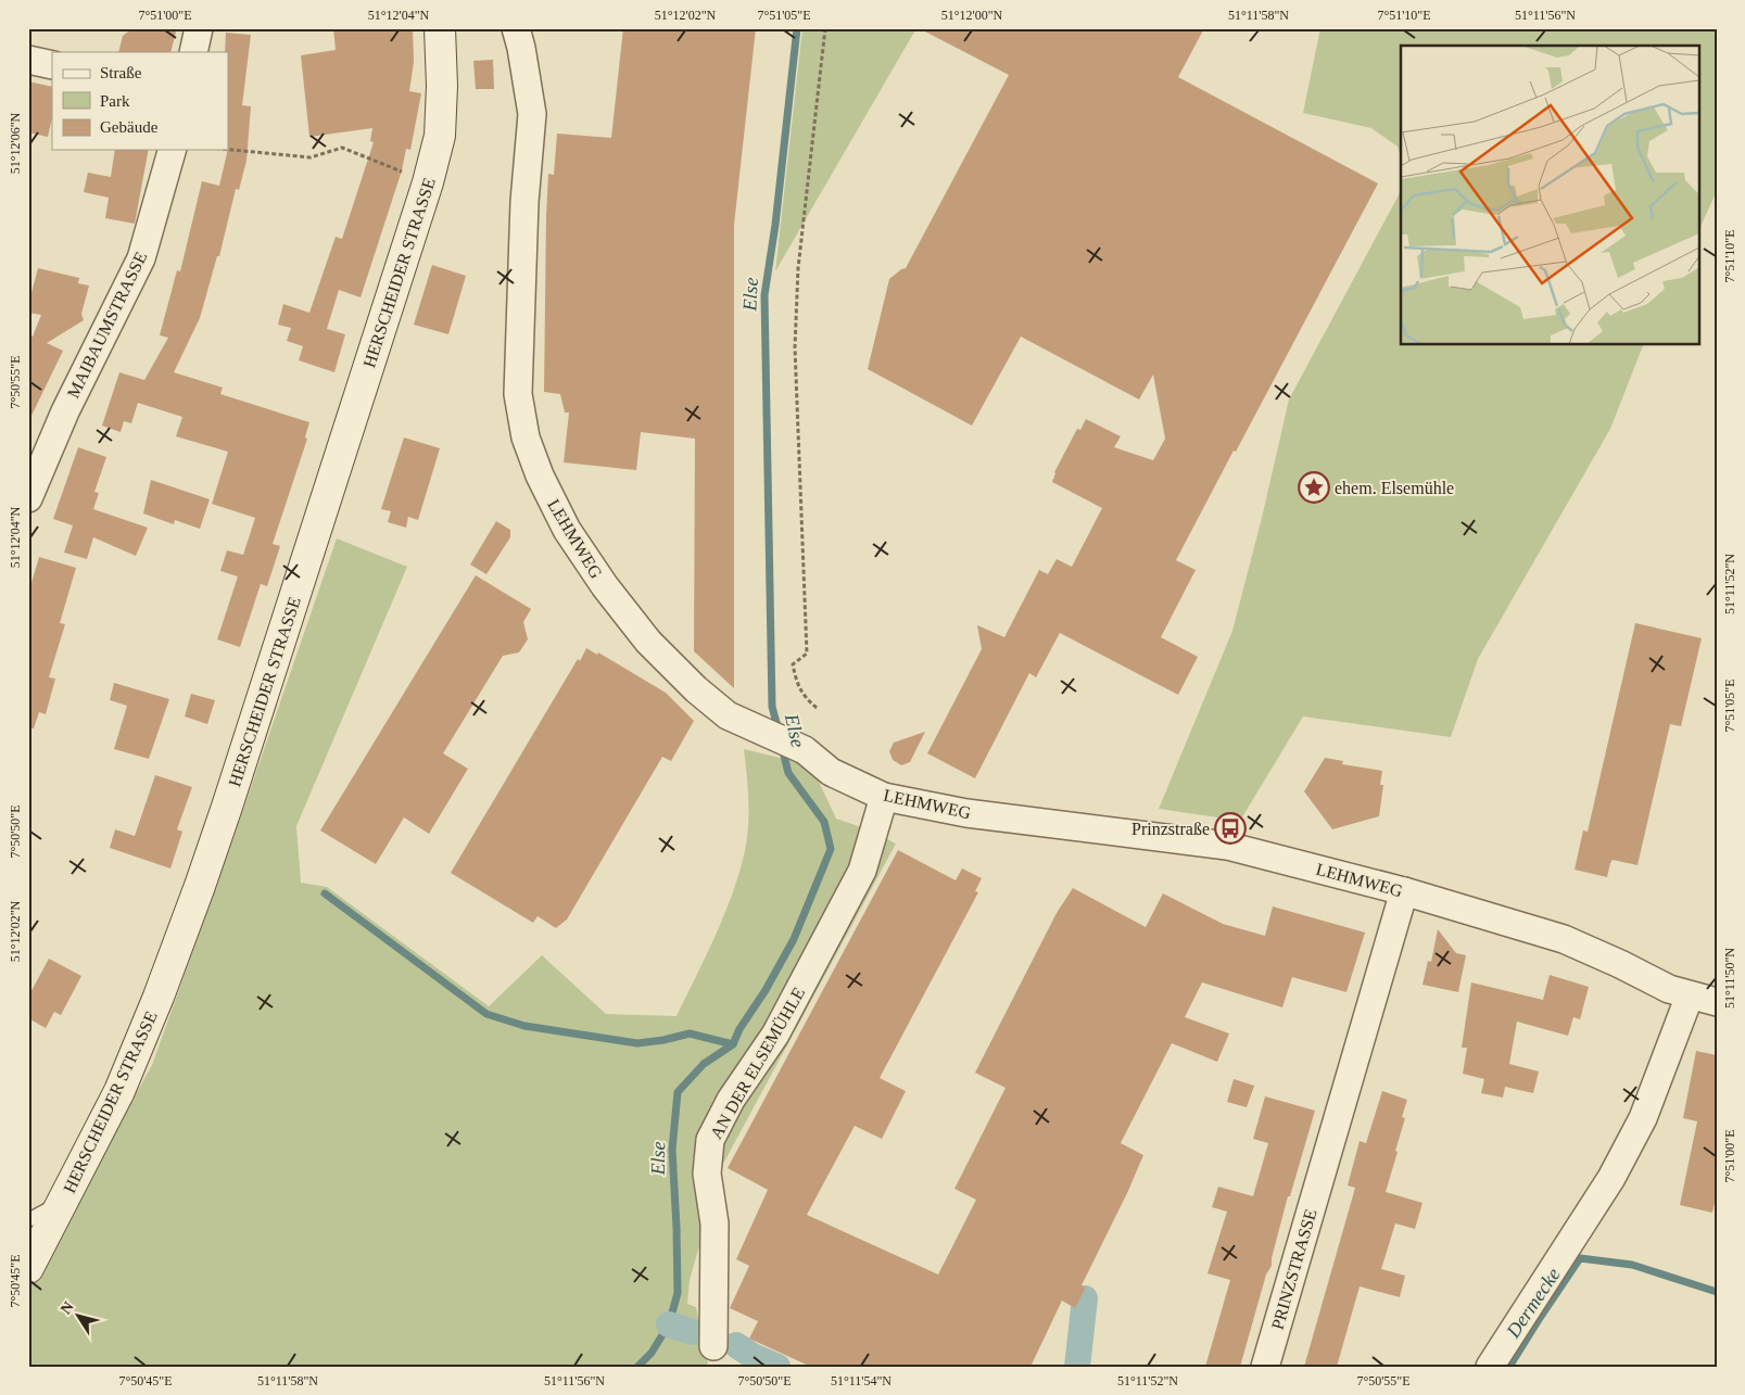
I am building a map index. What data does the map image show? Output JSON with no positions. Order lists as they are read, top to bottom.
{
  "streets": {
    "main road": ["HERSCHEIDER STRASSE"],
    "street": [
      "MAIBAUMSTRASSE",
      "LEHMWEG",
      "AN DER ELSEMÜHLE",
      "PRINZSTRASSE"
    ]
  },
  "crossings": [
    ["LEHMWEG", "AN DER ELSEMÜHLE"],
    ["LEHMWEG", "PRINZSTRASSE"]
  ],
  "water": ["Else", "Dermecke"],
  "places": {
    "place": ["ehem. Elsemühle"],
    "bus stop": ["Prinzstraße"]
  },
  "legend": ["Straße", "Park", "Gebäude"],
  "north": "top left",
  "coordinates": [
    "7°51'00\"E",
    "51°12'04\"N",
    "51°12'02\"N",
    "7°51'05\"E",
    "51°12'00\"N",
    "51°11'58\"N",
    "7°51'10\"E",
    "51°11'56\"N",
    "51°12'06\"N",
    "7°50'55\"E",
    "51°11'52\"N",
    "7°50'50\"E",
    "51°11'50\"N",
    "7°50'45\"E",
    "51°11'54\"N"
  ]
}
